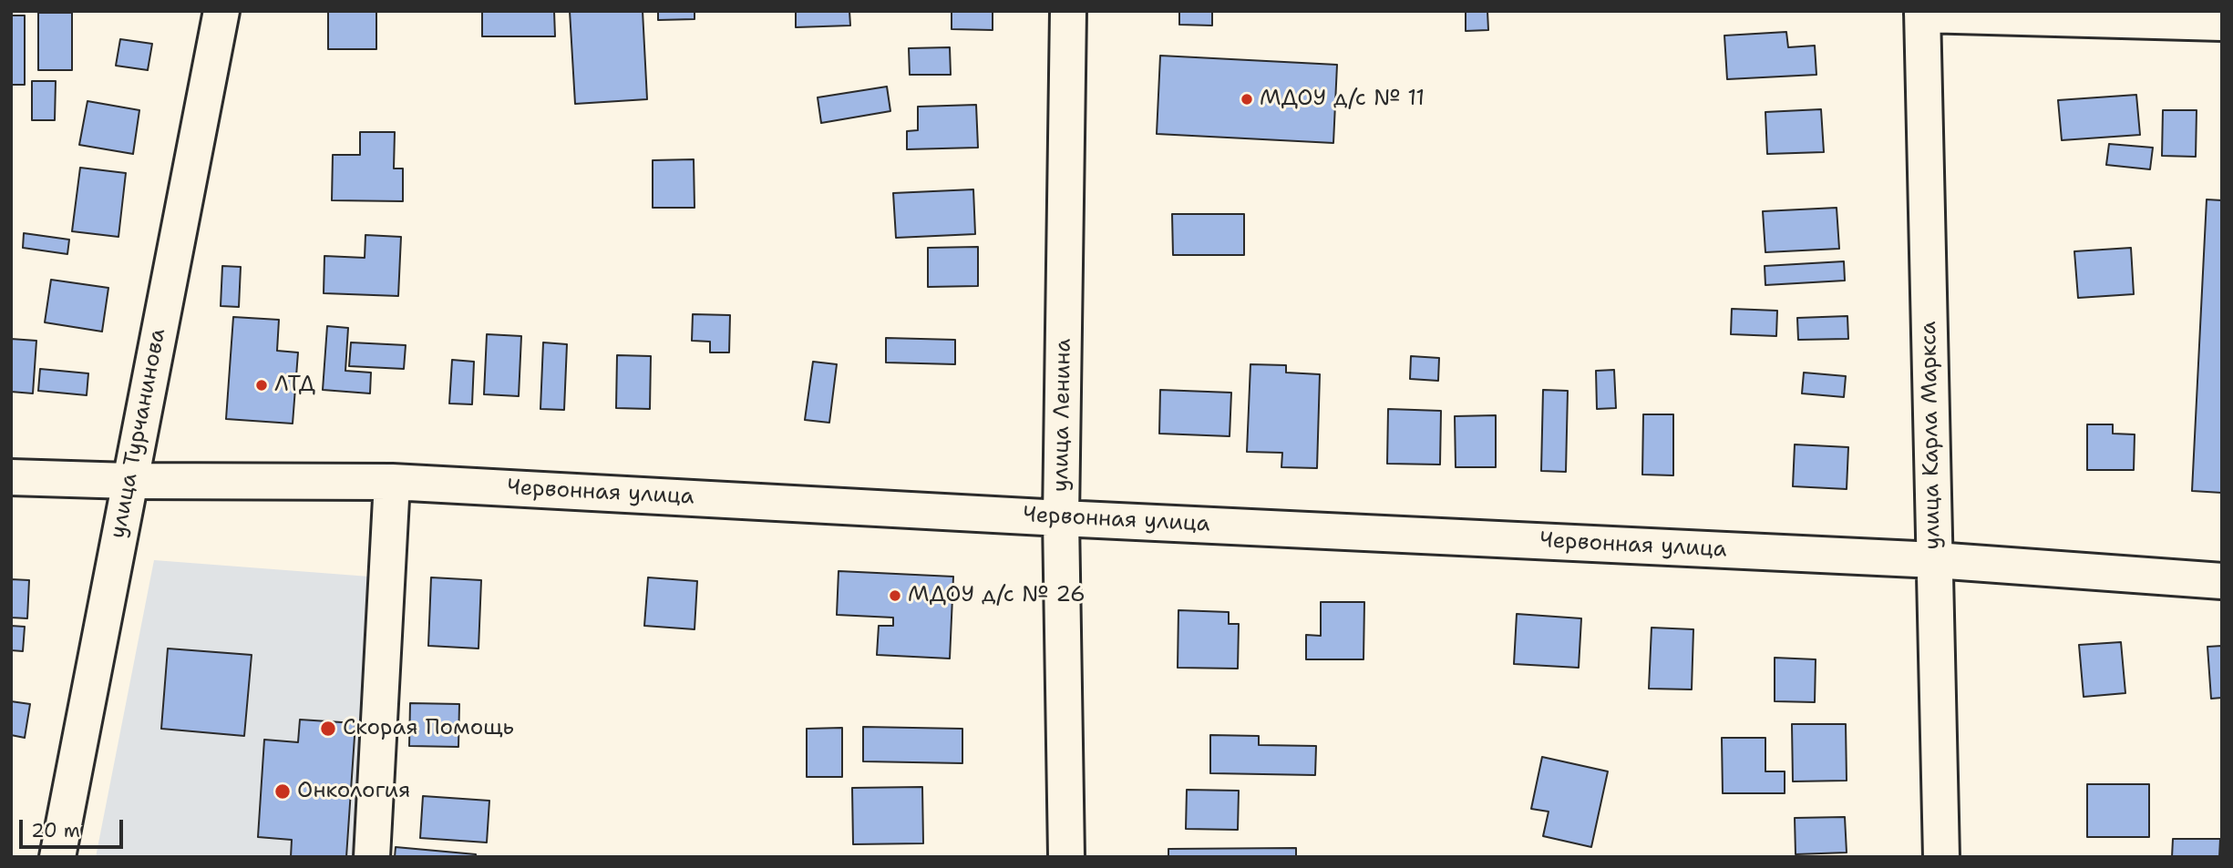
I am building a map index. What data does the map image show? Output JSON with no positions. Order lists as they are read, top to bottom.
{
  "streets": {
    "street": [
      "улица Ленина",
      "улица Турчанинова",
      "улица Карла Маркса",
      "Червонная улица"
    ]
  },
  "crossings": [
    ["улица Ленина", "Червонная улица"],
    ["улица Турчанинова", "Червонная улица"],
    ["улица Карла Маркса", "Червонная улица"]
  ],
  "places": [
    "МДОУ д/с № 11",
    "ЛТД",
    "МДОУ д/с № 26",
    "Скорая Помощь",
    "Онкология"
  ],
  "scale_bar": "20 m"
}
